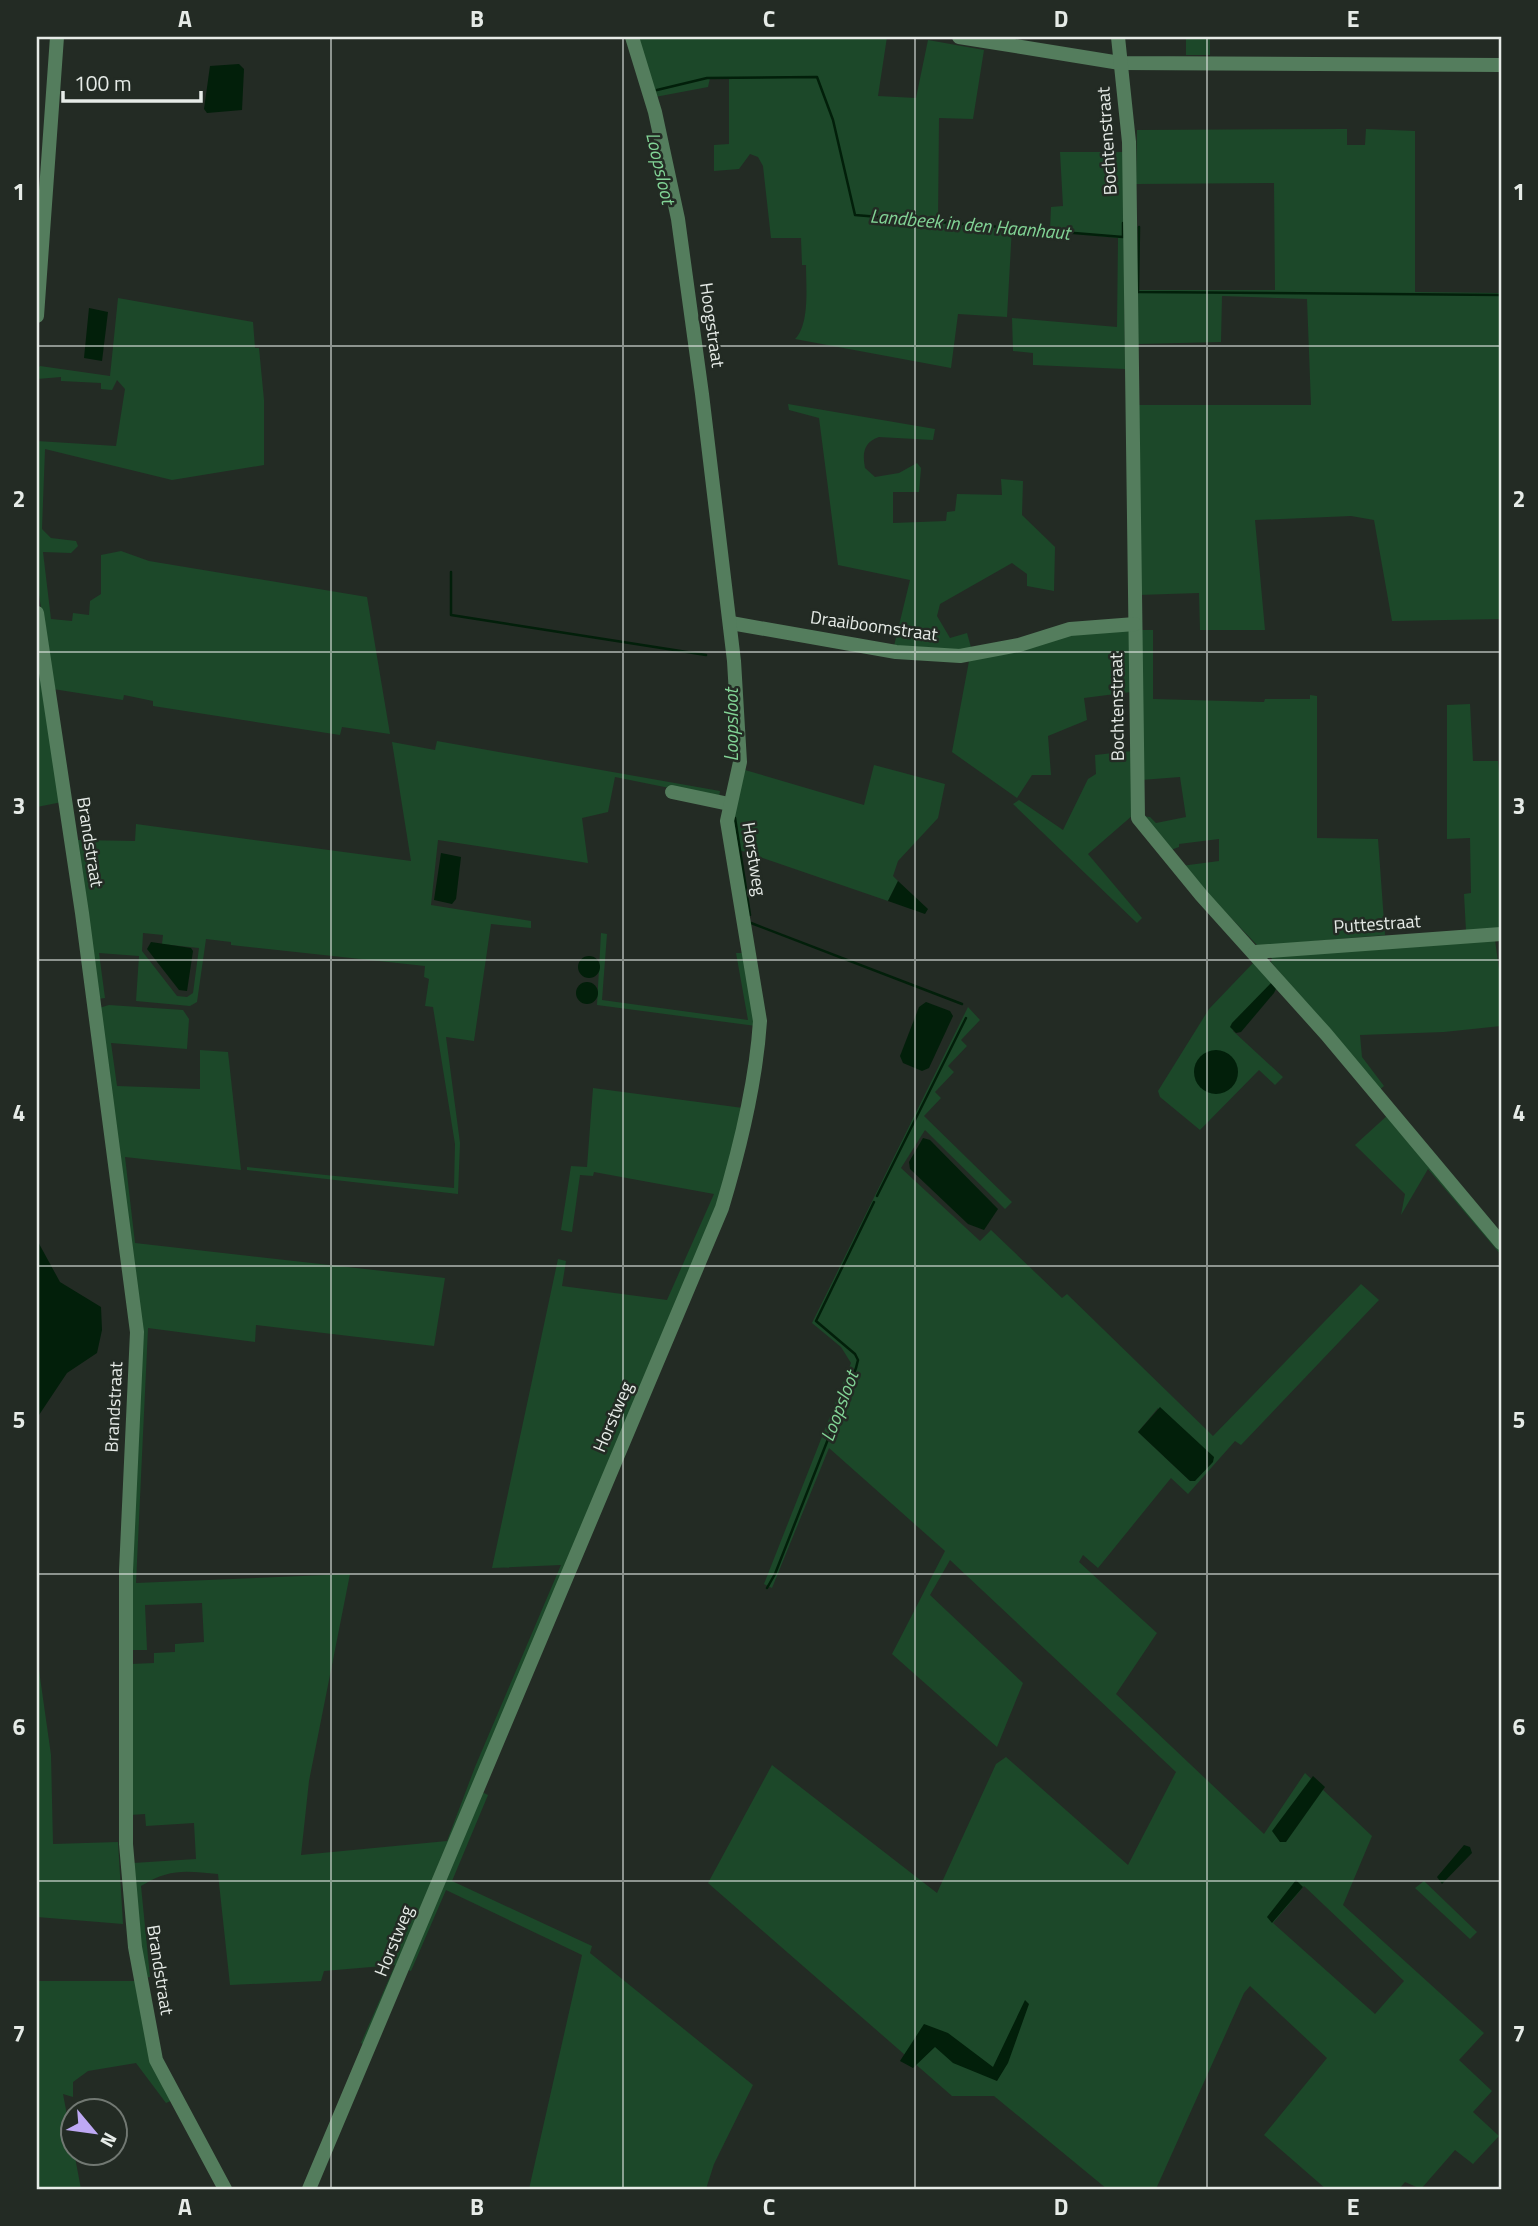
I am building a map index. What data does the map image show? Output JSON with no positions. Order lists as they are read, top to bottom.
{
  "streets": {
    "street": [
      "Bochtenstraat",
      "Hoogstraat",
      "Draaiboomstraat",
      "Brandstraat",
      "Horstweg",
      "Puttestraat"
    ]
  },
  "crossings": [
    ["Bochtenstraat", "Draaiboomstraat"],
    ["Bochtenstraat", "Puttestraat"],
    ["Hoogstraat", "Draaiboomstraat"],
    ["Hoogstraat", "Horstweg"],
    ["Draaiboomstraat", "Horstweg"]
  ],
  "water": ["Loopsloot", "Landbeek in den Haanhaut"],
  "scale_bar": "100 m",
  "north": "bottom right",
  "grid": {
    "columns": [
      "A",
      "B",
      "C",
      "D",
      "E"
    ],
    "rows": [
      "1",
      "2",
      "3",
      "4",
      "5",
      "6",
      "7"
    ]
  }
}
